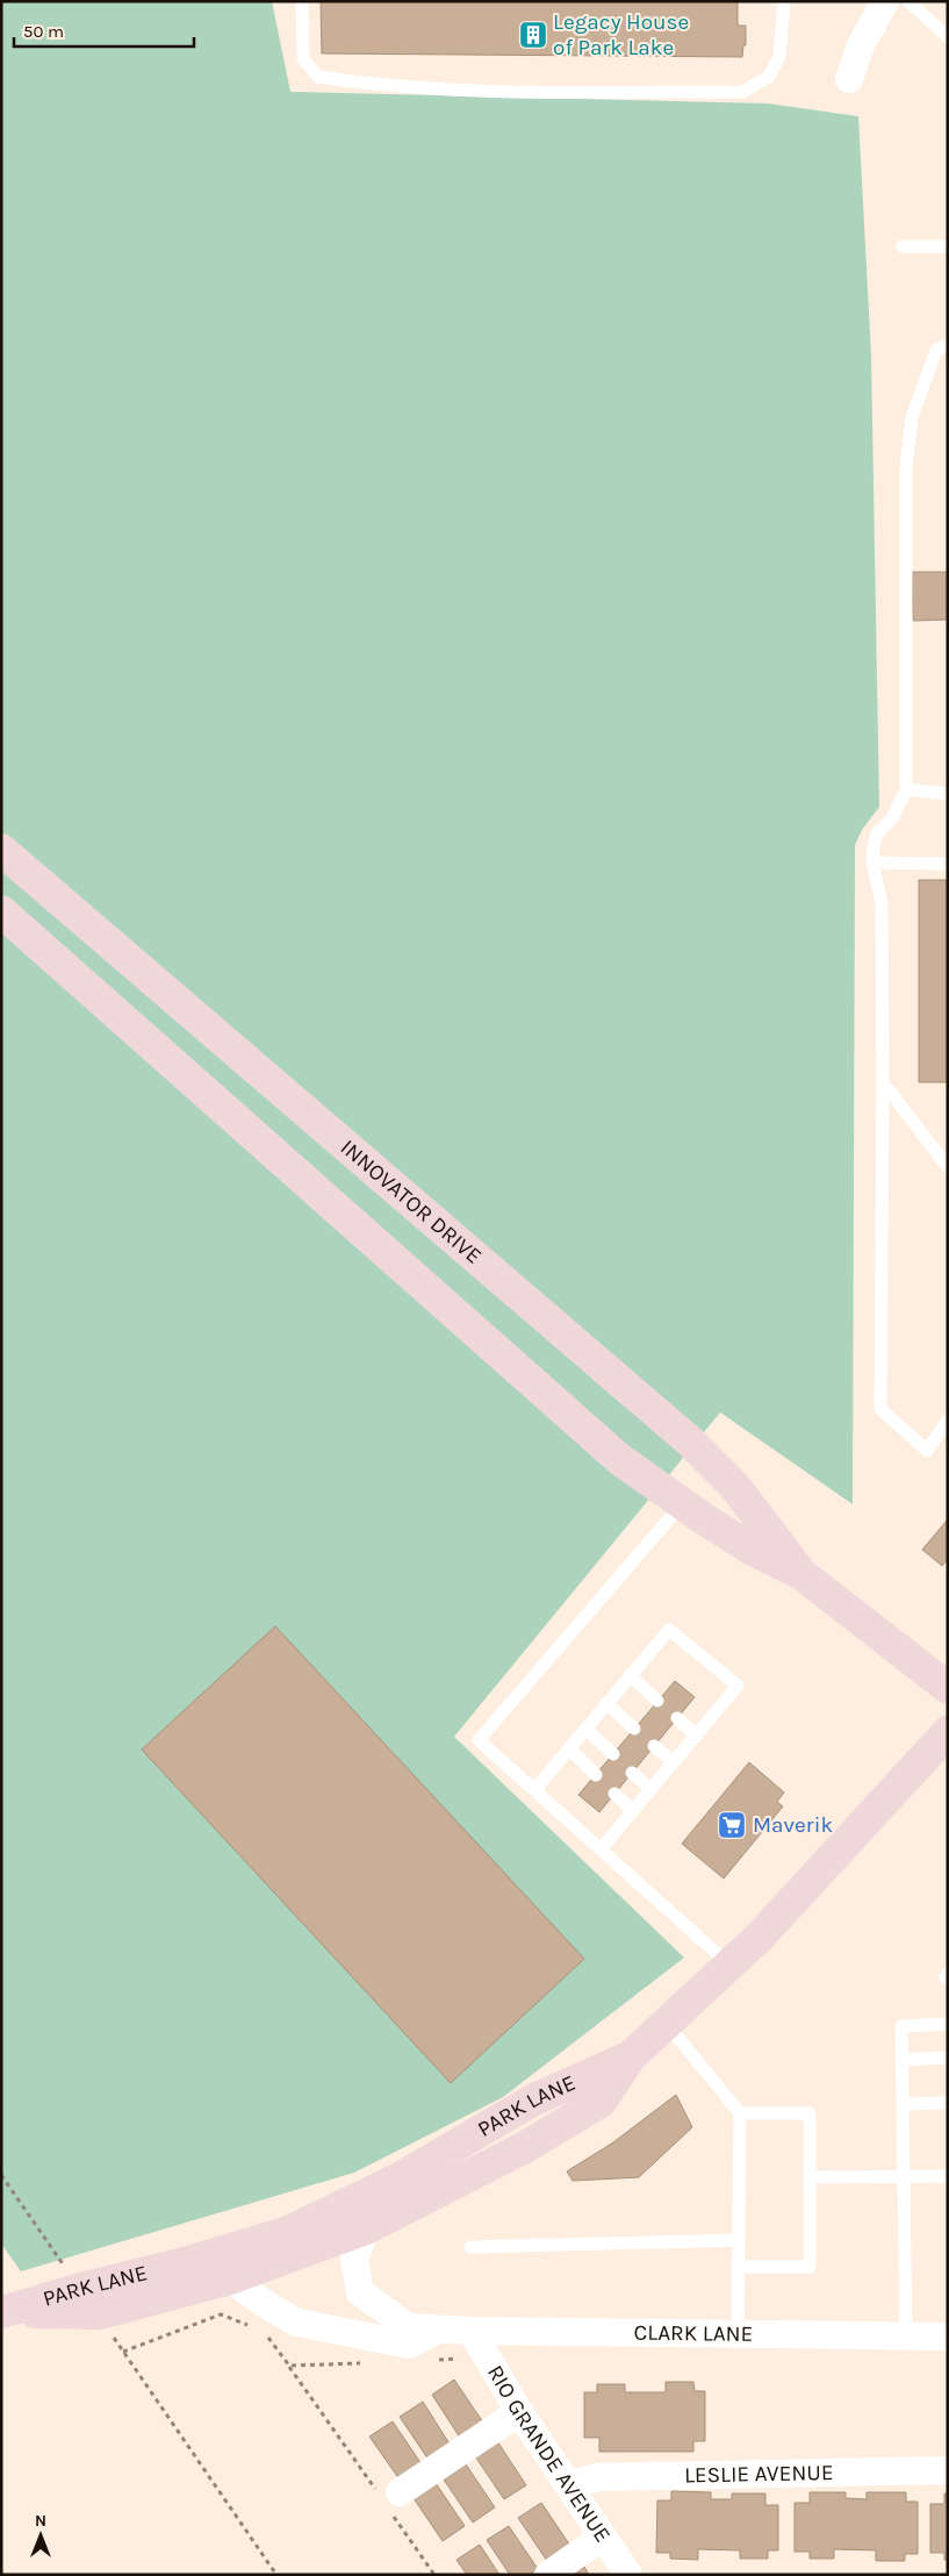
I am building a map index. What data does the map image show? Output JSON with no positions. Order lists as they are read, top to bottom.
{
  "streets": {
    "main road": ["INNOVATOR DRIVE", "PARK LANE"],
    "street": ["CLARK LANE", "RIO GRANDE AVENUE", "LESLIE AVENUE"]
  },
  "crossings": [
    ["CLARK LANE", "RIO GRANDE AVENUE"],
    ["RIO GRANDE AVENUE", "LESLIE AVENUE"]
  ],
  "places": {
    "building": ["Legacy House of Park Lake"],
    "supermarket": ["Maverik"]
  },
  "scale_bar": "50 m",
  "north": "top"
}
